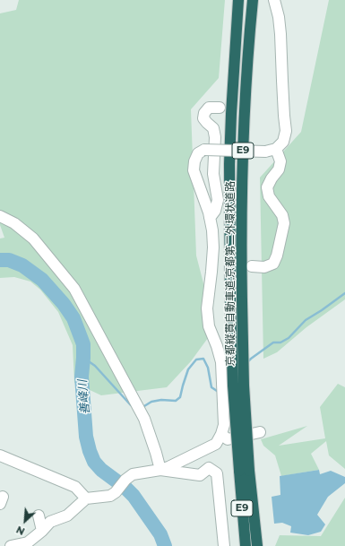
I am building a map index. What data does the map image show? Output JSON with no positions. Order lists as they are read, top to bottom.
{
  "streets": {
    "highway": ["E9", "京都縦貫自動車道;京都第二外環状道路"]
  },
  "water": ["善峰川"],
  "north": "bottom left"
}
